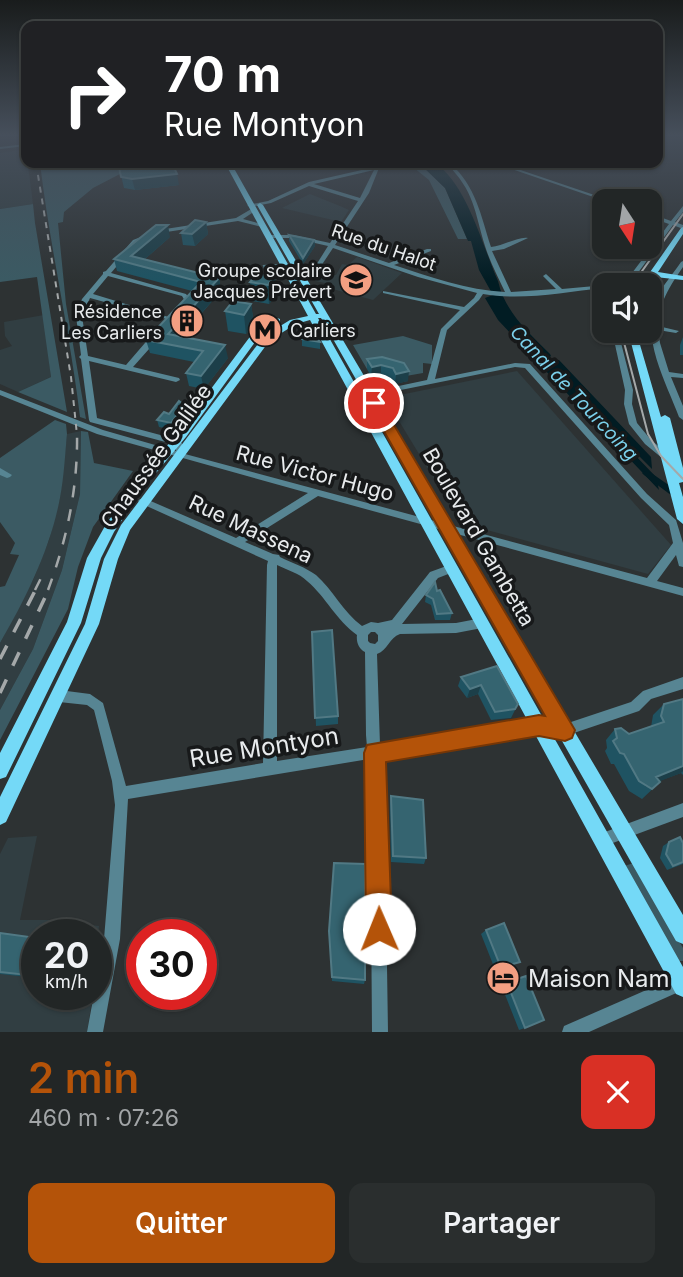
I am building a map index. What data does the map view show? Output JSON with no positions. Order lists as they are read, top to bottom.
{
  "streets": {
    "main road": ["Chaussée Galilée", "Boulevard Gambetta"],
    "street": [
      "Rue du Halot",
      "Rue Victor Hugo",
      "Rue Massena",
      "Rue Montyon"
    ]
  },
  "crossings": [
    ["Rue du Halot", "Boulevard Gambetta"],
    ["Chaussée Galilée", "Rue Victor Hugo"],
    ["Chaussée Galilée", "Rue Massena"],
    ["Chaussée Galilée", "Boulevard Gambetta"],
    ["Rue Victor Hugo", "Boulevard Gambetta"],
    ["Boulevard Gambetta", "Rue Montyon"]
  ],
  "water": ["Canal de Tourcoing"],
  "places": {
    "school or university": ["Groupe scolaire Jacques Prévert"],
    "building": ["Résidence Les Carliers"],
    "metro station": ["Carliers"],
    "hotel": ["Maison Nam"]
  },
  "north": "bottom",
  "page": {
    "turn": ["70 m", "Rue Montyon"],
    "speed": "20 km/h",
    "limit": "30",
    "heading": ["2 min", "460 m · 07:26"],
    "buttons": ["Quitter", "Partager"]
  }
}
